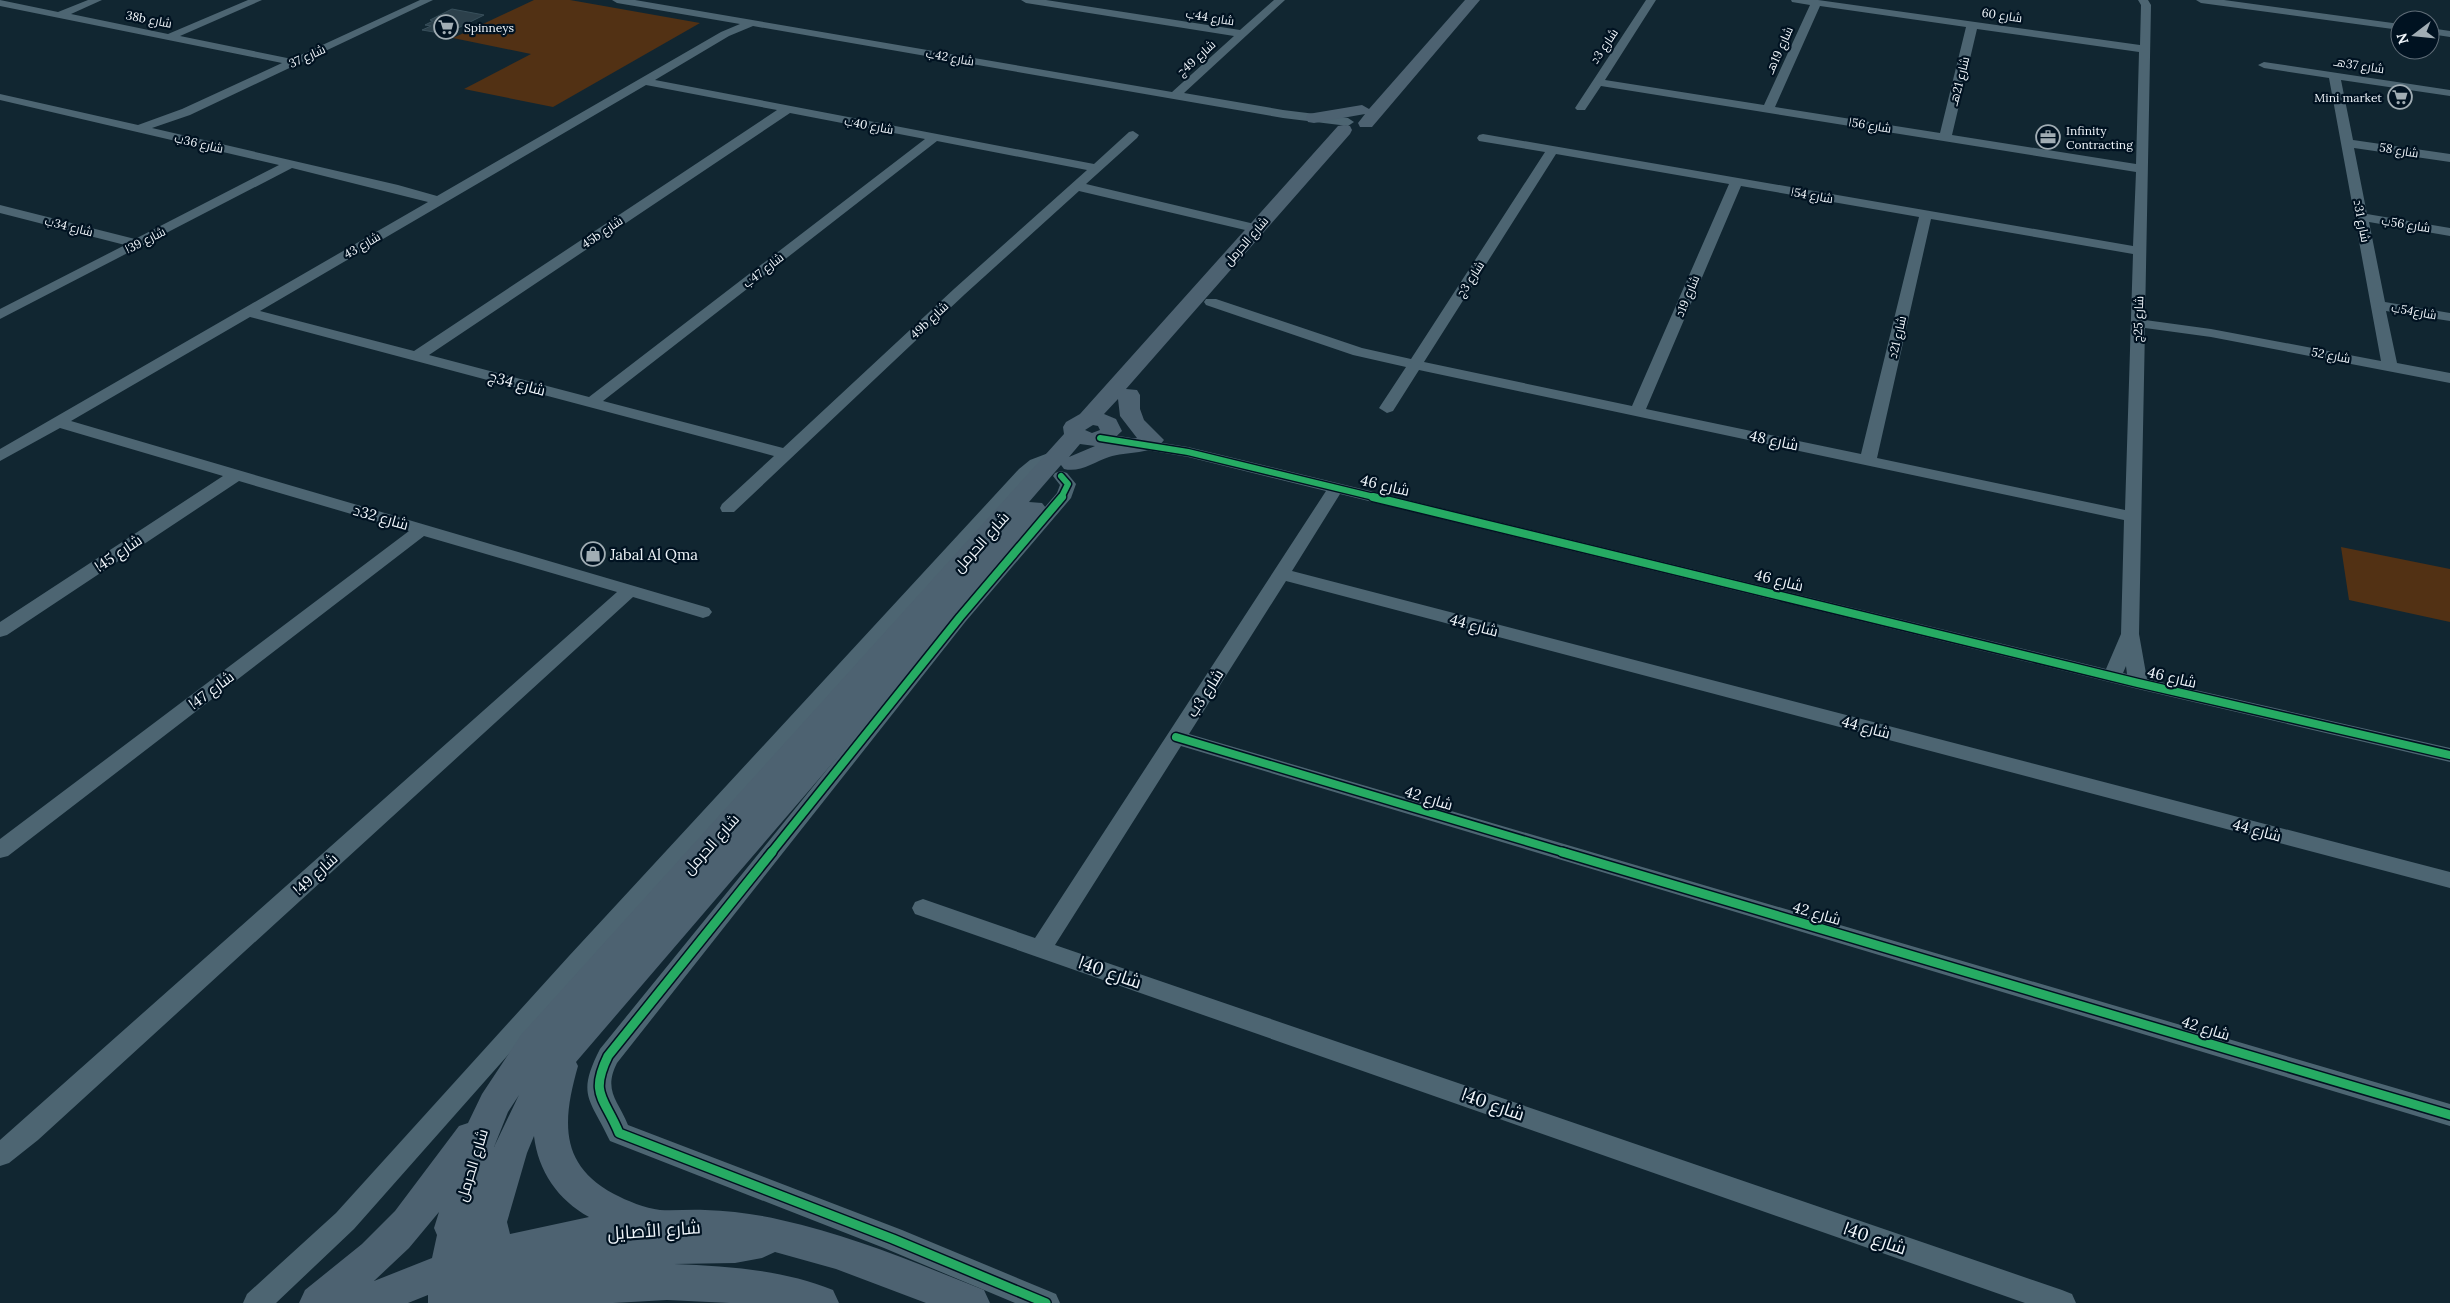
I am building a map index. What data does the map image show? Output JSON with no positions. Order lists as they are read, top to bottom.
{
  "streets": {
    "street": [
      "شارع 60",
      "شارع 44ب",
      "38b شارع",
      "شارع 3د",
      "شارع 19هـ",
      "شارع 37",
      "شارع 42ب",
      "شارع 49ج",
      "شارع 37هـ",
      "شارع 21هـ",
      "شارع 40ب",
      "شارع 56ا",
      "شارع 36ب",
      "شارع 58",
      "شارع 54ا",
      "شارع 31د",
      "شارع 56ب",
      "شارع 34ب",
      "45b شارع",
      "شارع 39ا",
      "شارع الحرمل",
      "شارع 43",
      "شارع 47ب",
      "شارع 3ج",
      "شارع 19د",
      "شارع54ب",
      "شارع 25ج",
      "49b شارع",
      "شارع 21د",
      "شارع 52",
      "شارع 34ج",
      "شارع 48",
      "شارع 46",
      "شارع 32د",
      "شارع 45ا",
      "شارع 44",
      "شارع 47ا",
      "شارع 3ب",
      "شارع 42",
      "شارع 49ا",
      "شارع 40ا",
      "شارع الأصايل"
    ]
  },
  "crossings": [
    ["شارع 60", "شارع 19هـ"],
    ["شارع 60", "شارع 21هـ"],
    ["شارع 60", "شارع 25ج"],
    ["شارع 44ب", "شارع 49ج"],
    ["38b شارع", "شارع 37"],
    ["شارع 3د", "شارع 56ا"],
    ["شارع 19هـ", "شارع 56ا"],
    ["شارع 37", "شارع 36ب"],
    ["شارع 42ب", "شارع 49ج"],
    ["شارع 42ب", "شارع الحرمل"],
    ["شارع 42ب", "شارع 43"],
    ["شارع 37هـ", "شارع 31د"],
    ["شارع 21هـ", "شارع 56ا"],
    ["شارع 40ب", "45b شارع"],
    ["شارع 40ب", "شارع 43"],
    ["شارع 40ب", "شارع 47ب"],
    ["شارع 40ب", "49b شارع"],
    ["شارع 56ا", "شارع 25ج"],
    ["شارع 36ب", "شارع 39ا"],
    ["شارع 36ب", "شارع 43"],
    ["شارع 58", "شارع 31د"],
    ["شارع 54ا", "شارع 3ج"],
    ["شارع 54ا", "شارع 19د"],
    ["شارع 54ا", "شارع 25ج"],
    ["شارع 54ا", "شارع 21د"],
    ["شارع 31د", "شارع 56ب"],
    ["شارع 31د", "شارع54ب"],
    ["شارع 31د", "شارع 52"],
    ["شارع 34ب", "شارع 39ا"],
    ["45b شارع", "شارع 34ج"],
    ["شارع الحرمل", "شارع 48"],
    ["شارع الحرمل", "شارع 46"],
    ["شارع الحرمل", "شارع الأصايل"],
    ["شارع 43", "شارع 34ج"],
    ["شارع 43", "شارع 32د"],
    ["شارع 47ب", "شارع 34ج"],
    ["شارع 3ج", "شارع 48"],
    ["شارع 19د", "شارع 48"],
    ["شارع 25ج", "شارع 52"],
    ["شارع 25ج", "شارع 48"],
    ["شارع 25ج", "شارع 46"],
    ["49b شارع", "شارع 34ج"],
    ["شارع 21د", "شارع 48"],
    ["شارع 46", "شارع 3ب"],
    ["شارع 32د", "شارع 45ا"],
    ["شارع 32د", "شارع 47ا"],
    ["شارع 32د", "شارع 49ا"],
    ["شارع 44", "شارع 3ب"],
    ["شارع 3ب", "شارع 42"],
    ["شارع 3ب", "شارع 40ا"]
  ],
  "places": {
    "supermarket": ["Spinneys", "Mini market"],
    "office": ["Infinity Contracting"],
    "shop": ["Jabal Al Qma"]
  },
  "north": "left"
}
